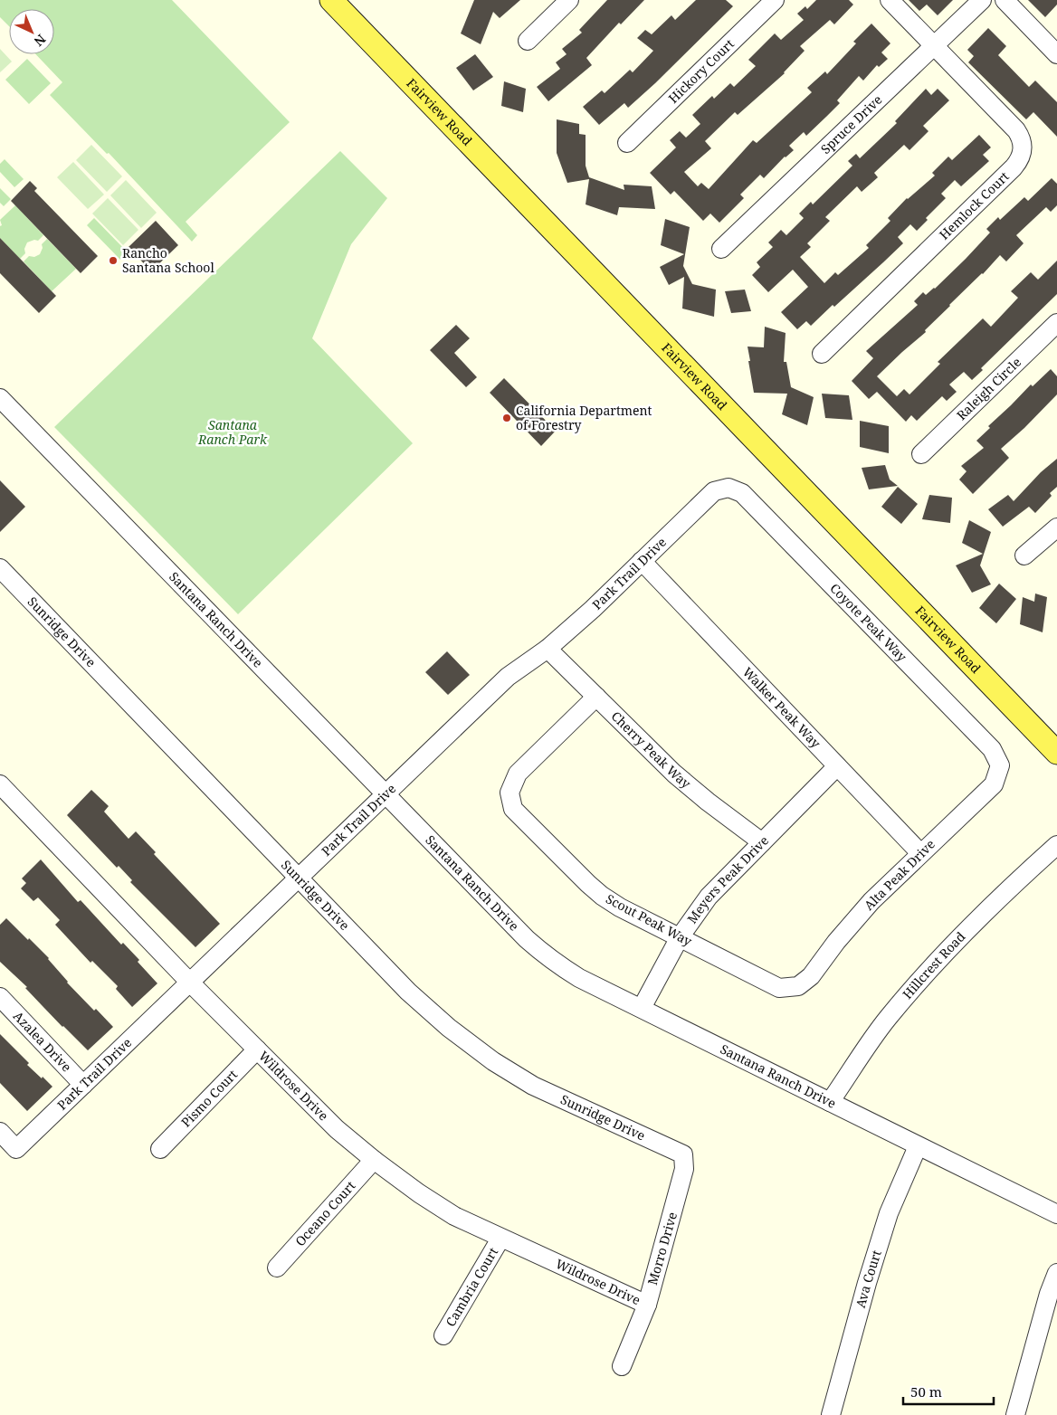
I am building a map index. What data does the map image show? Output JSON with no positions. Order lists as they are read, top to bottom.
{
  "streets": {
    "main road": ["Fairview Road"],
    "street": [
      "Hickory Court",
      "Spruce Drive",
      "Hemlock Court",
      "Raleigh Circle",
      "Park Trail Drive",
      "Santana Ranch Drive",
      "Coyote Peak Way",
      "Sunridge Drive",
      "Walker Peak Way",
      "Cherry Peak Way",
      "Alta Peak Drive",
      "Meyers Peak Drive",
      "Scout Peak Way",
      "Hillcrest Road",
      "Azalea Drive",
      "Wildrose Drive",
      "Pismo Court",
      "Oceano Court",
      "Morro Drive",
      "Ava Court",
      "Cambria Court"
    ]
  },
  "crossings": [
    ["Spruce Drive", "Hemlock Court"],
    ["Park Trail Drive", "Santana Ranch Drive"],
    ["Park Trail Drive", "Coyote Peak Way"],
    ["Park Trail Drive", "Sunridge Drive"],
    ["Park Trail Drive", "Walker Peak Way"],
    ["Park Trail Drive", "Cherry Peak Way"],
    ["Park Trail Drive", "Azalea Drive"],
    ["Park Trail Drive", "Wildrose Drive"],
    ["Santana Ranch Drive", "Meyers Peak Drive"],
    ["Santana Ranch Drive", "Hillcrest Road"],
    ["Santana Ranch Drive", "Ava Court"],
    ["Coyote Peak Way", "Alta Peak Drive"],
    ["Sunridge Drive", "Morro Drive"],
    ["Walker Peak Way", "Alta Peak Drive"],
    ["Walker Peak Way", "Meyers Peak Drive"],
    ["Cherry Peak Way", "Meyers Peak Drive"],
    ["Cherry Peak Way", "Scout Peak Way"],
    ["Alta Peak Drive", "Scout Peak Way"],
    ["Meyers Peak Drive", "Scout Peak Way"],
    ["Wildrose Drive", "Pismo Court"],
    ["Wildrose Drive", "Oceano Court"],
    ["Wildrose Drive", "Morro Drive"],
    ["Wildrose Drive", "Cambria Court"]
  ],
  "parks": ["Santana Ranch Park"],
  "places": ["Rancho Santana School", "California Department of Forestry"],
  "scale_bar": "50 m",
  "north": "bottom right"
}
